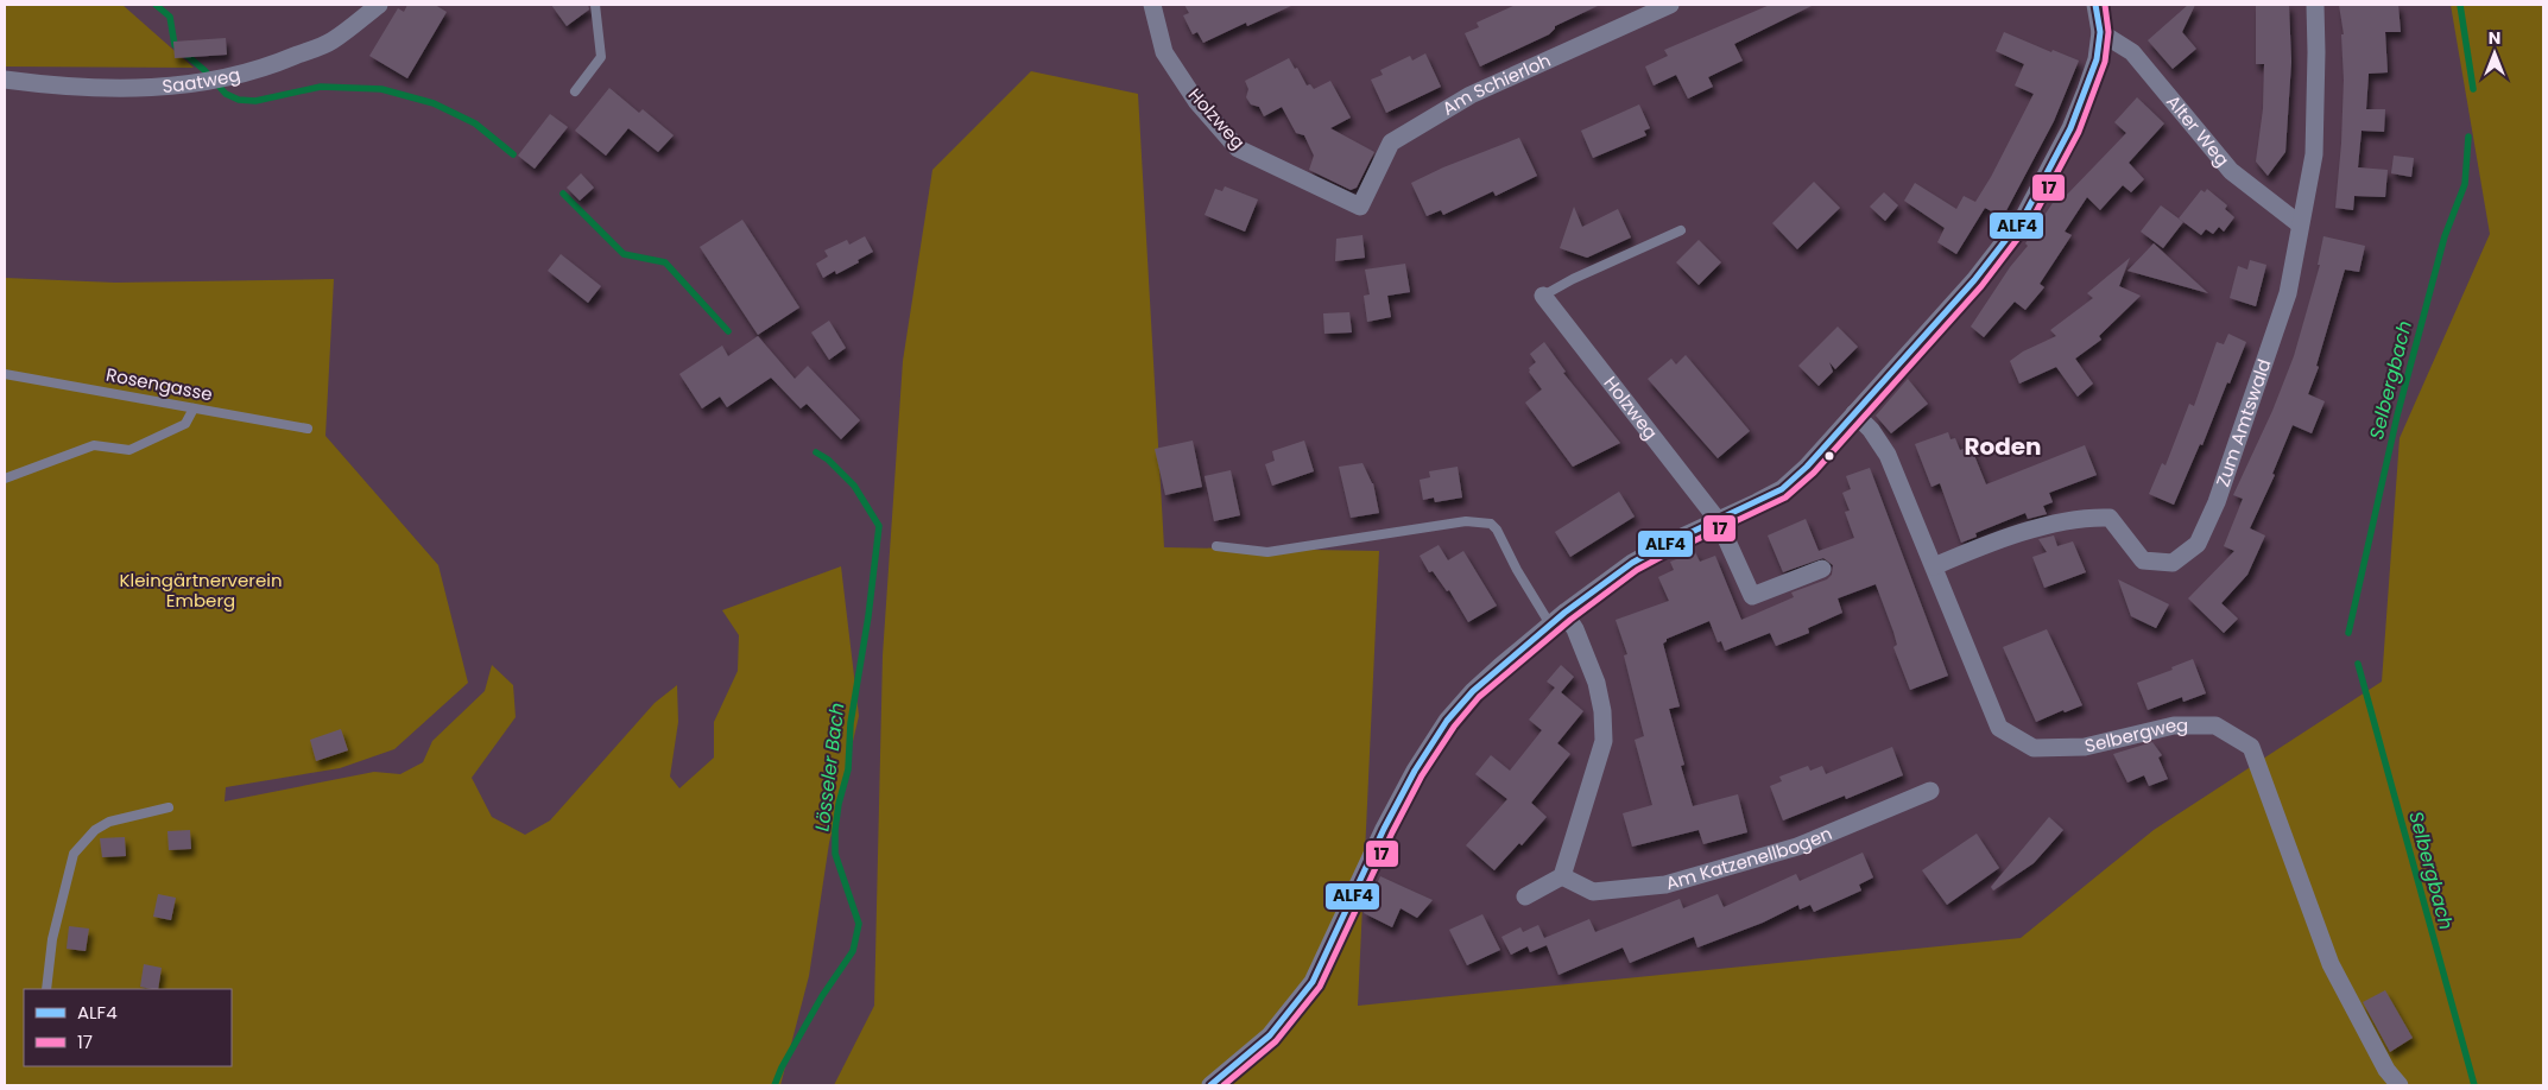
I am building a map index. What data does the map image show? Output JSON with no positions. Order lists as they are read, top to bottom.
{
  "streets": {
    "street": [
      "Saatweg",
      "Am Schierloh",
      "Holzweg",
      "Alter Weg",
      "Zum Amtswald",
      "Selbergweg",
      "Am Katzenellbogen"
    ],
    "lane": ["Rosengasse"]
  },
  "crossings": [
    ["Am Schierloh", "Holzweg"],
    ["Alter Weg", "Zum Amtswald"],
    ["Zum Amtswald", "Selbergweg"]
  ],
  "districts": ["Roden"],
  "water": ["Selbergbach", "Lösseler Bach"],
  "parks": ["Kleingärtnerverein Emberg"],
  "lines": ["transit line ALF4", "transit line 17"],
  "legend": ["ALF4", "17"],
  "north": "top"
}
